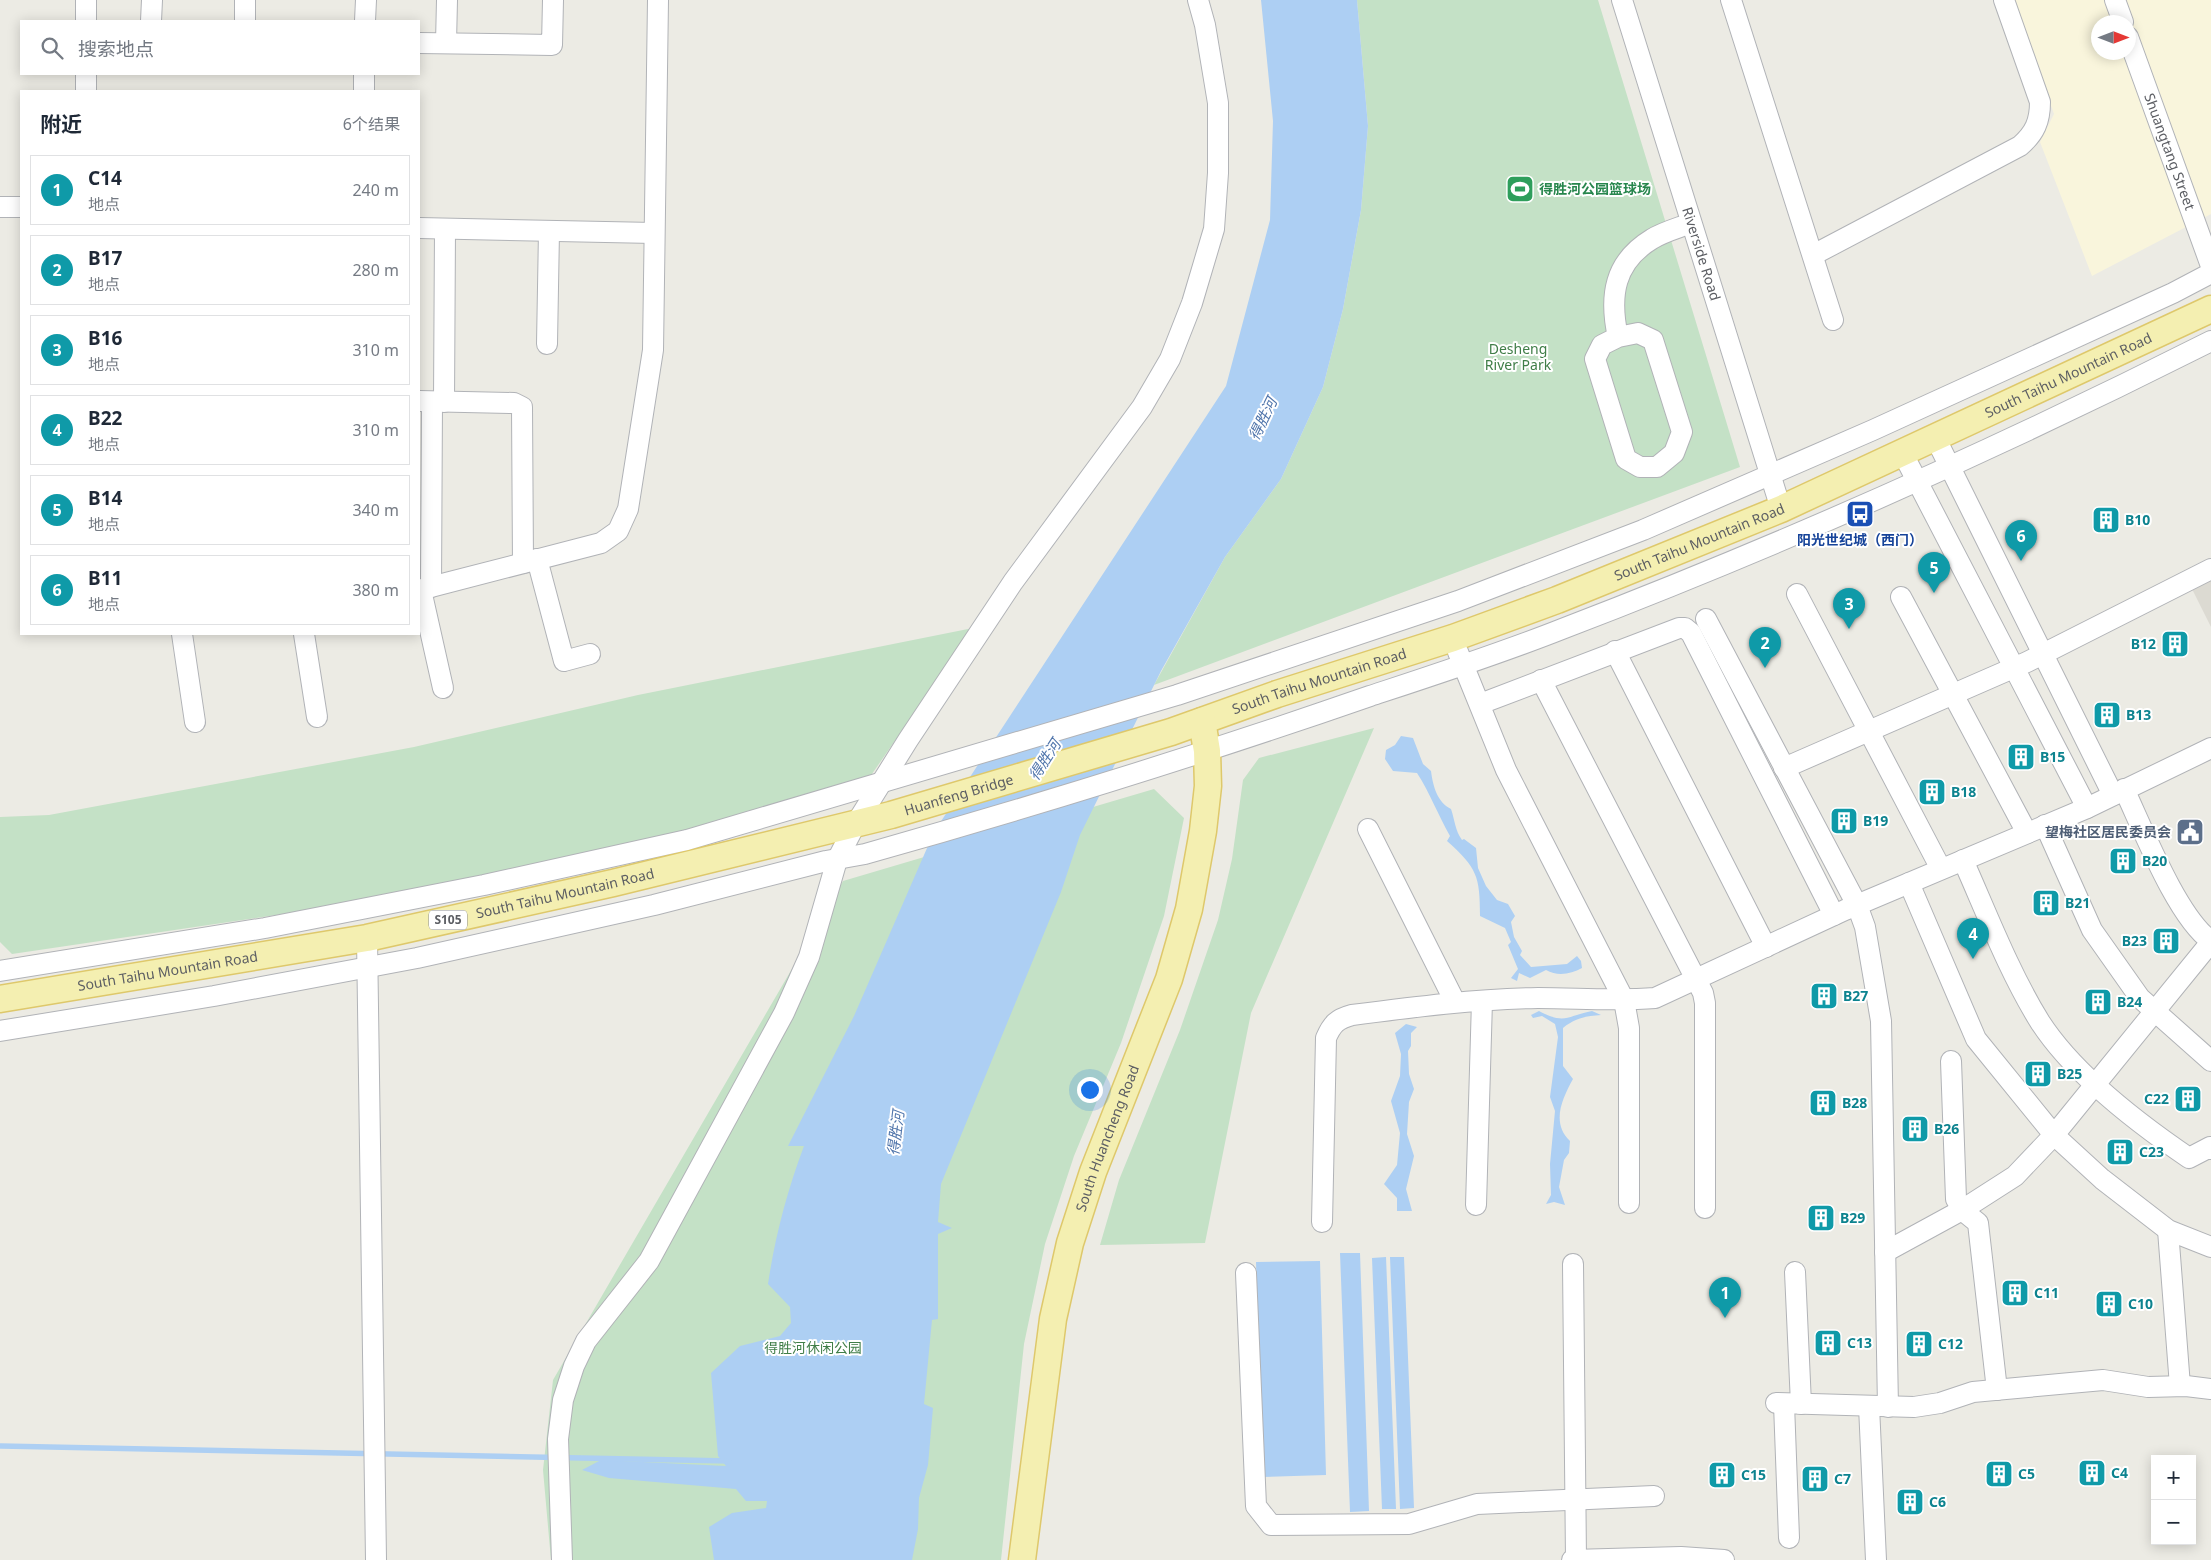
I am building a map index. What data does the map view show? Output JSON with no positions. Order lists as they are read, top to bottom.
{
  "streets": {
    "main road": [
      "South Taihu Mountain Road",
      "Huanfeng Bridge",
      "S105",
      "South Huancheng Road"
    ],
    "street": ["Shuangtang Street", "Riverside Road"]
  },
  "crossings": [
    ["Riverside Road", "South Taihu Mountain Road"],
    ["South Taihu Mountain Road", "Huanfeng Bridge"],
    ["South Taihu Mountain Road", "South Huancheng Road"]
  ],
  "water": ["得胜河"],
  "parks": ["Desheng River Park", "得胜河休闲公园"],
  "places": {
    "sports": ["得胜河公园篮球场"],
    "bus stop": ["阳光世纪城（西门）"],
    "building": [
      "B10",
      "B12",
      "B13",
      "B15",
      "B18",
      "B19",
      "B20",
      "B21",
      "B23",
      "B27",
      "B24",
      "B25",
      "C22",
      "B28",
      "B26",
      "C23",
      "B29",
      "C11",
      "C10",
      "C13",
      "C12",
      "C4",
      "C5",
      "C15",
      "C7",
      "C6"
    ],
    "public building": ["望梅社区居民委员会"]
  },
  "north": "right",
  "page": {
    "search": "搜索地点",
    "heading": ["附近", "6个结果"],
    "list": [
      {
        "mark": "1",
        "name": "C14",
        "note": "地点",
        "value": "240 m"
      },
      {
        "mark": "2",
        "name": "B17",
        "note": "地点",
        "value": "280 m"
      },
      {
        "mark": "3",
        "name": "B16",
        "note": "地点",
        "value": "310 m"
      },
      {
        "mark": "4",
        "name": "B22",
        "note": "地点",
        "value": "310 m"
      },
      {
        "mark": "5",
        "name": "B14",
        "note": "地点",
        "value": "340 m"
      },
      {
        "mark": "6",
        "name": "B11",
        "note": "地点",
        "value": "380 m"
      }
    ],
    "pins": [
      "6",
      "5",
      "3",
      "2",
      "4",
      "1"
    ],
    "map_buttons": ["+", "−"]
  }
}
